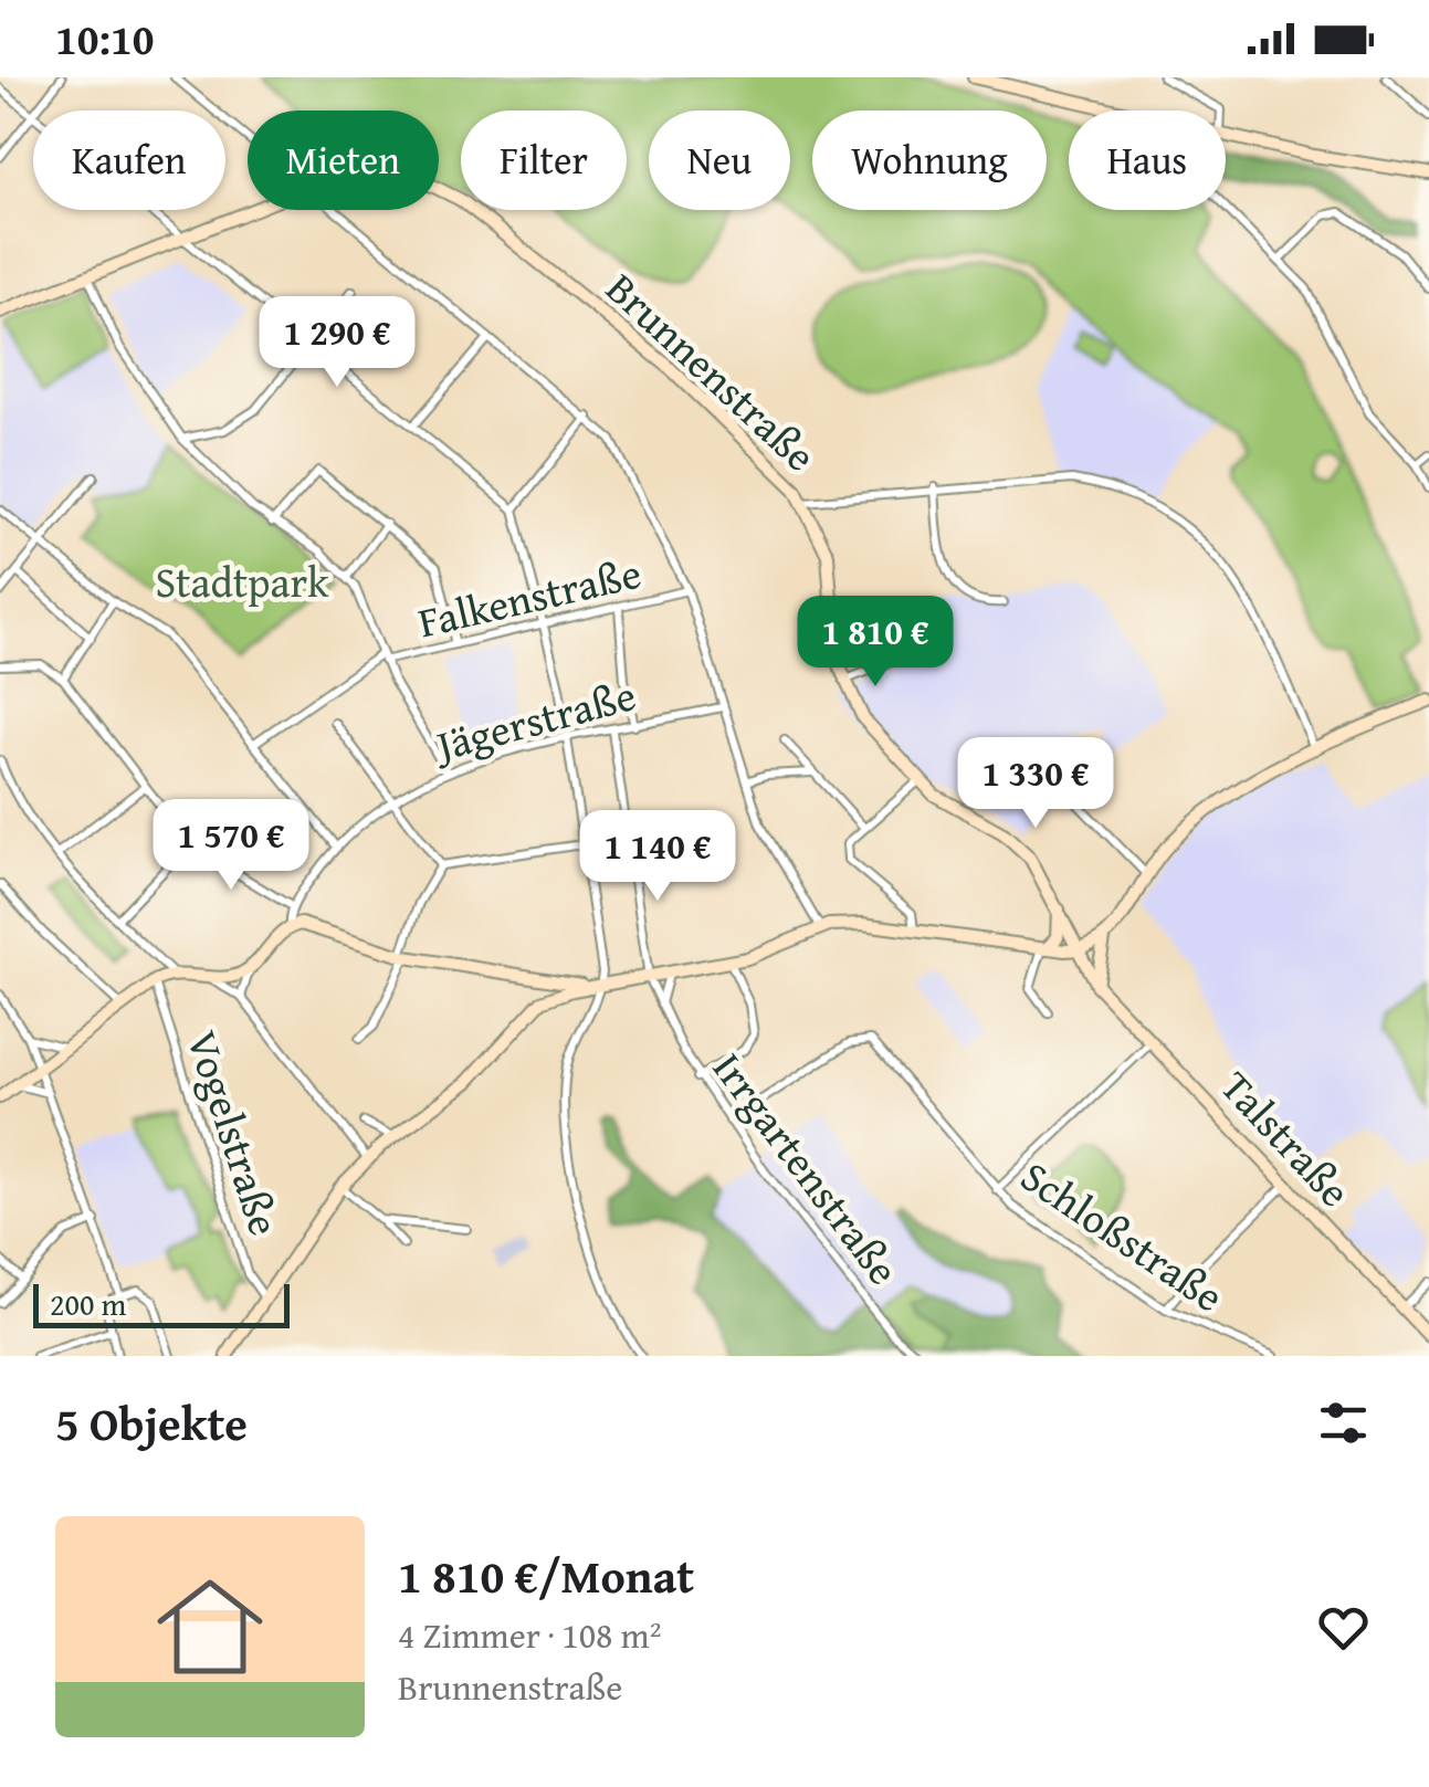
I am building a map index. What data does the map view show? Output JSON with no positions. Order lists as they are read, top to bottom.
{
  "streets": {
    "street": [
      "Brunnenstraße",
      "Falkenstraße",
      "Jägerstraße",
      "Vogelstraße",
      "Talstraße",
      "Irrgartenstraße",
      "Schloßstraße"
    ]
  },
  "crossings": [
    ["Brunnenstraße", "Talstraße"],
    ["Jägerstraße", "Irrgartenstraße"],
    ["Irrgartenstraße", "Schloßstraße"]
  ],
  "parks": ["Stadtpark"],
  "scale_bar": "200 m",
  "page": {
    "status": "10:10",
    "chip": [
      "Kaufen",
      "Mieten",
      "Filter",
      "Neu",
      "Wohnung",
      "Haus"
    ],
    "price": [
      "1 290 €",
      "1 810 €",
      "1 330 €",
      "1 570 €",
      "1 140 €"
    ],
    "scale": "200 m",
    "heading": "5 Objekte",
    "list": [
      {
        "name": "1 810 €/Monat",
        "note": "4 Zimmer · 108 m² · Brunnenstraße"
      }
    ]
  }
}
